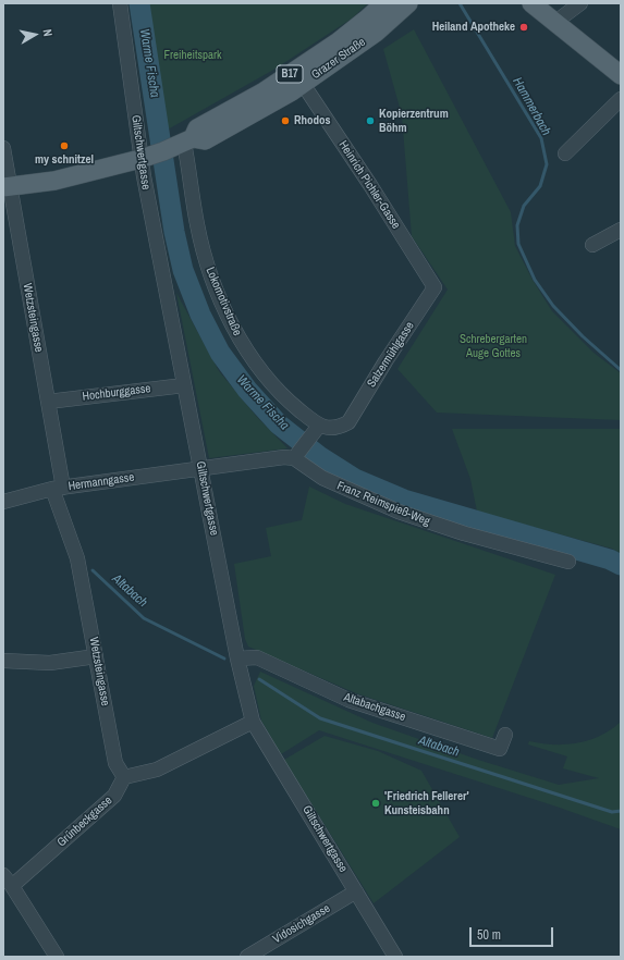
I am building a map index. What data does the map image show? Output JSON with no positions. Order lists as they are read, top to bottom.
{
  "streets": {
    "main road": ["Grazer Straße", "B17"],
    "street": [
      "Giltschwertgasse",
      "Heinrich Pichler-Gasse",
      "Lokomotivstraße",
      "Wetzsteingasse",
      "Salzermühlgasse",
      "Hochburggasse",
      "Hermanngasse",
      "Franz Reimspieß-Weg",
      "Altabachgasse",
      "Grünbeckgasse",
      "Vidosichgasse"
    ]
  },
  "crossings": [
    ["Grazer Straße", "Giltschwertgasse"],
    ["Grazer Straße", "Heinrich Pichler-Gasse"],
    ["Grazer Straße", "Lokomotivstraße"],
    ["Grazer Straße", "Wetzsteingasse"],
    ["Giltschwertgasse", "Lokomotivstraße"],
    ["Giltschwertgasse", "Hochburggasse"],
    ["Giltschwertgasse", "Hermanngasse"],
    ["Giltschwertgasse", "Altabachgasse"],
    ["Giltschwertgasse", "Vidosichgasse"],
    ["Heinrich Pichler-Gasse", "Salzermühlgasse"],
    ["Lokomotivstraße", "Salzermühlgasse"],
    ["Wetzsteingasse", "Hochburggasse"],
    ["Wetzsteingasse", "Hermanngasse"],
    ["Wetzsteingasse", "Grünbeckgasse"]
  ],
  "water": ["Warme Fischa", "Hammerbach", "Altabach"],
  "parks": ["Freiheitspark", "Schrebergarten Auge Gottes"],
  "places": [
    "Heiland Apotheke",
    "Rhodos",
    "Kopierzentrum Böhm",
    "my schnitzel",
    "'Friedrich Fellerer' Kunsteisbahn"
  ],
  "scale_bar": "50 m",
  "north": "right"
}
